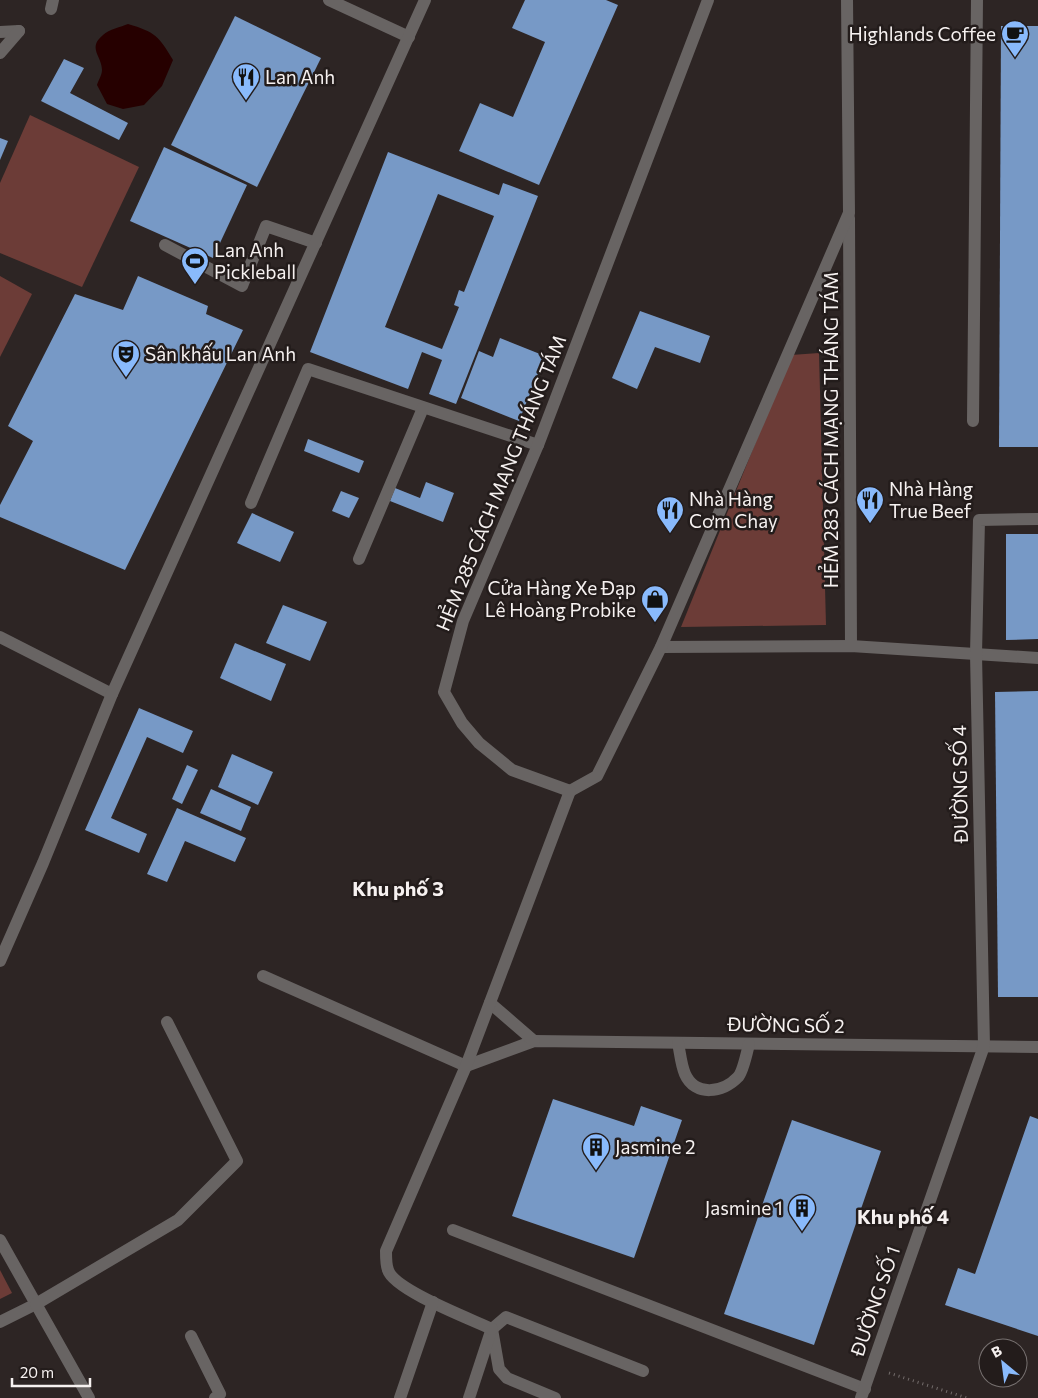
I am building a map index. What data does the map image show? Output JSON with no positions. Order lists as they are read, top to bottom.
{
  "streets": {
    "street": [
      "HẺM 283 CÁCH MẠNG THÁNG TÁM",
      "HẺM 285 CÁCH MẠNG THÁNG TÁM",
      "ĐƯỜNG SỐ 4",
      "ĐƯỜNG SỐ 2",
      "ĐƯỜNG SỐ 1"
    ]
  },
  "crossings": [
    ["HẺM 283 CÁCH MẠNG THÁNG TÁM", "HẺM 285 CÁCH MẠNG THÁNG TÁM"],
    ["ĐƯỜNG SỐ 4", "ĐƯỜNG SỐ 2"],
    ["ĐƯỜNG SỐ 4", "ĐƯỜNG SỐ 1"],
    ["ĐƯỜNG SỐ 2", "ĐƯỜNG SỐ 1"]
  ],
  "districts": ["Khu phố 3", "Khu phố 4"],
  "places": {
    "cafe": ["Highlands Coffee"],
    "restaurant": ["Lan Anh", "Nhà Hàng True Beef", "Nhà Hàng Cơm Chay"],
    "sports": ["Lan Anh Pickleball"],
    "theatre": ["Sân khấu Lan Anh"],
    "shop": ["Cửa Hàng Xe Đạp Lê Hoàng Probike"],
    "building": ["Jasmine 2", "Jasmine 1"]
  },
  "scale_bar": "20 m",
  "north": "top left"
}
